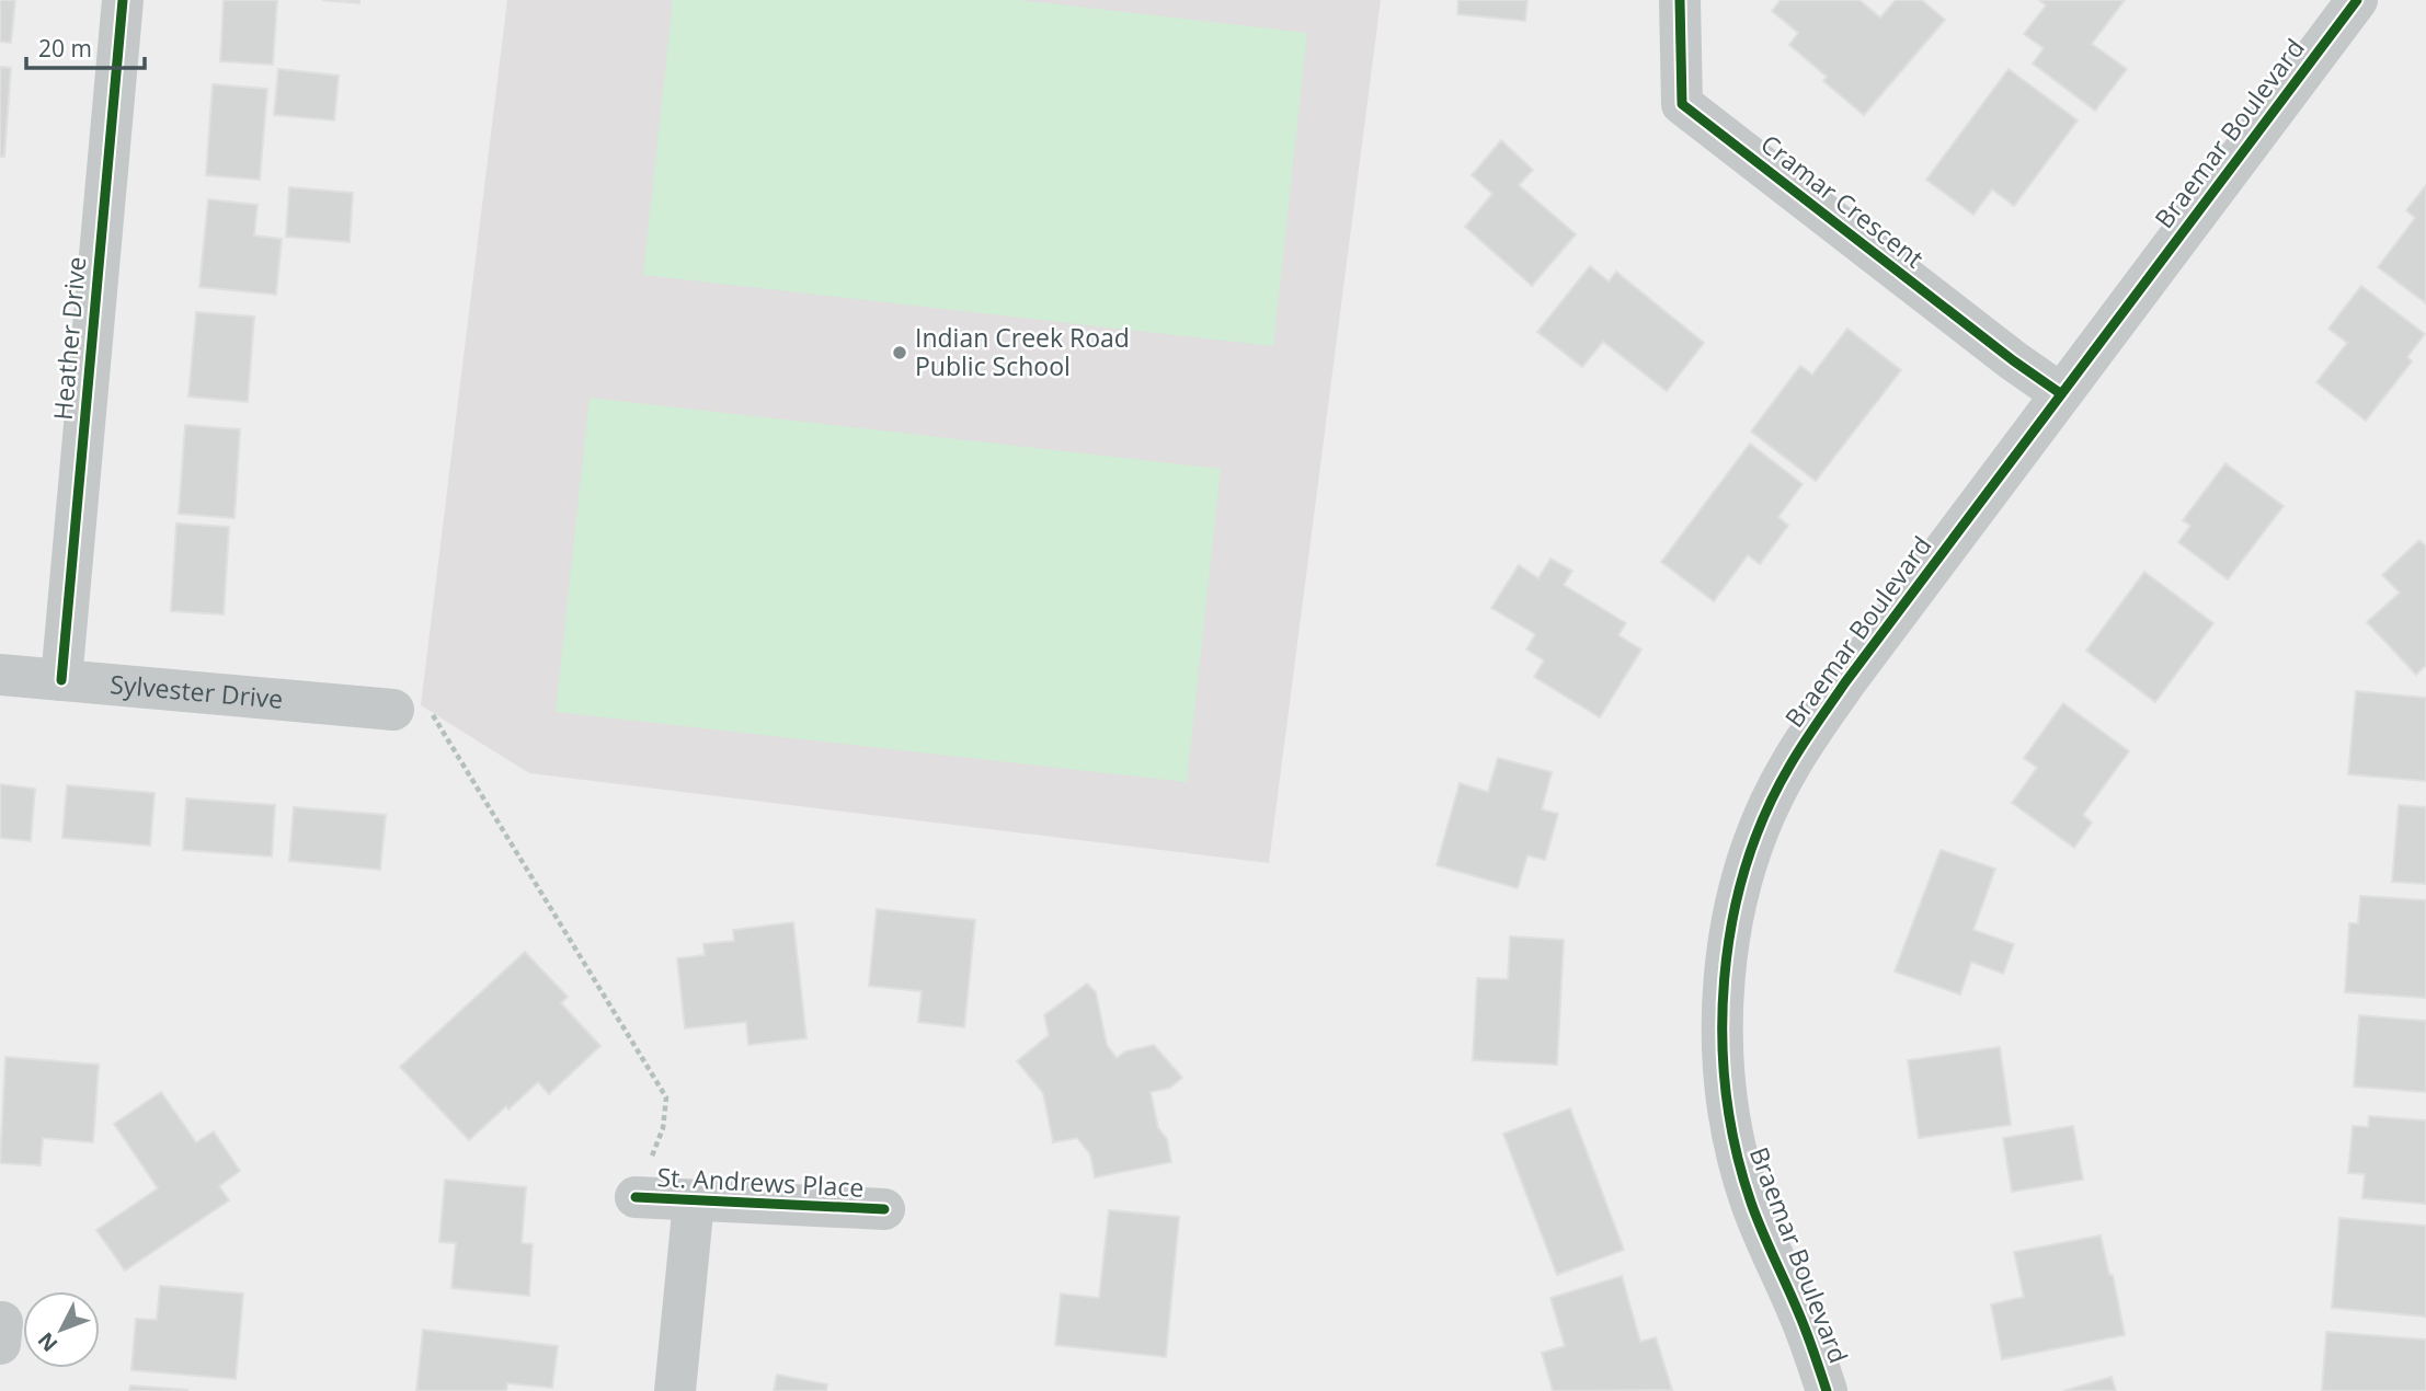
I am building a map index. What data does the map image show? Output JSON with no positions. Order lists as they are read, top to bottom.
{
  "streets": {
    "street": [
      "Braemar Boulevard",
      "Cramar Crescent",
      "Heather Drive",
      "Sylvester Drive",
      "St. Andrews Place"
    ]
  },
  "crossings": [
    ["Braemar Boulevard", "Cramar Crescent"],
    ["Heather Drive", "Sylvester Drive"]
  ],
  "places": ["Indian Creek Road Public School"],
  "scale_bar": "20 m",
  "north": "bottom left"
}
